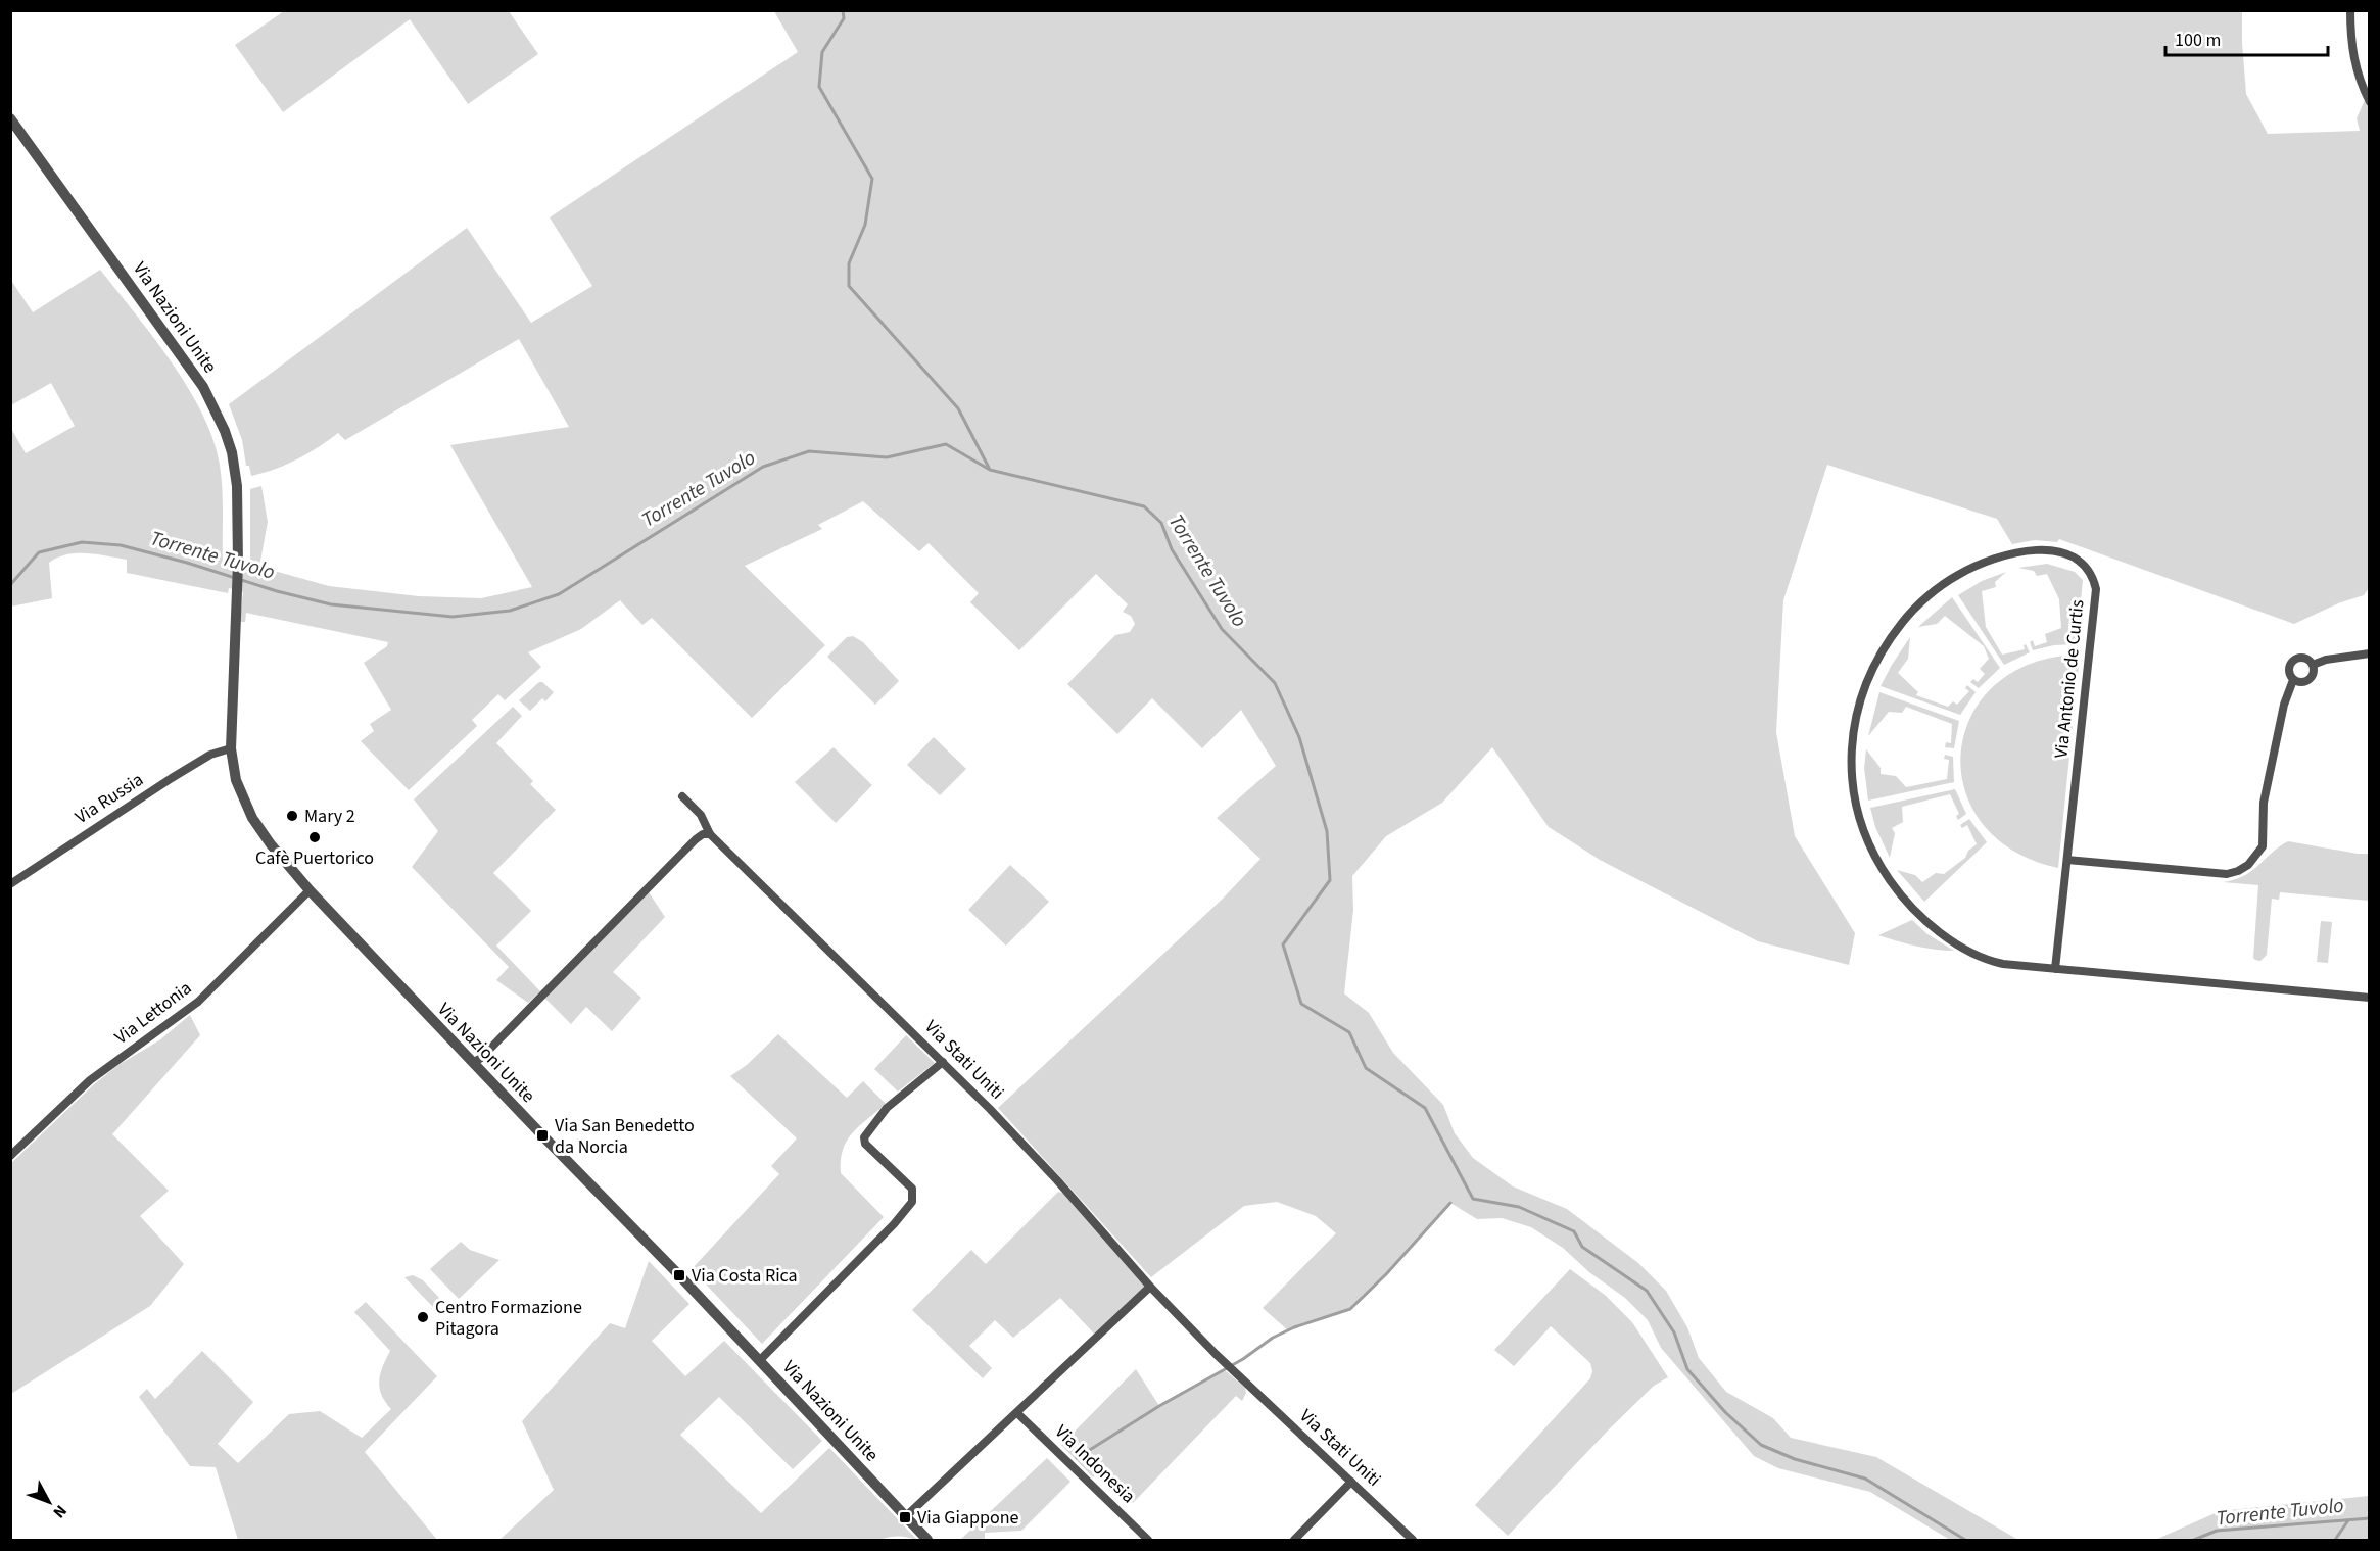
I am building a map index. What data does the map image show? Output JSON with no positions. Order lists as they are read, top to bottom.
{
  "streets": {
    "street": [
      "Via Nazioni Unite",
      "Via Antonio de Curtis",
      "Via Russia",
      "Via Lettonia",
      "Via Stati Uniti",
      "Via Indonesia"
    ]
  },
  "crossings": [
    ["Via Nazioni Unite", "Via Russia"],
    ["Via Nazioni Unite", "Via Lettonia"]
  ],
  "water": ["Torrente Tuvolo"],
  "places": {
    "other": ["Mary 2", "Cafè Puertorico", "Centro Formazione Pitagora"],
    "transit": ["Via San Benedetto da Norcia", "Via Costa Rica", "Via Giappone"]
  },
  "scale_bar": "100 m",
  "north": "bottom right"
}
